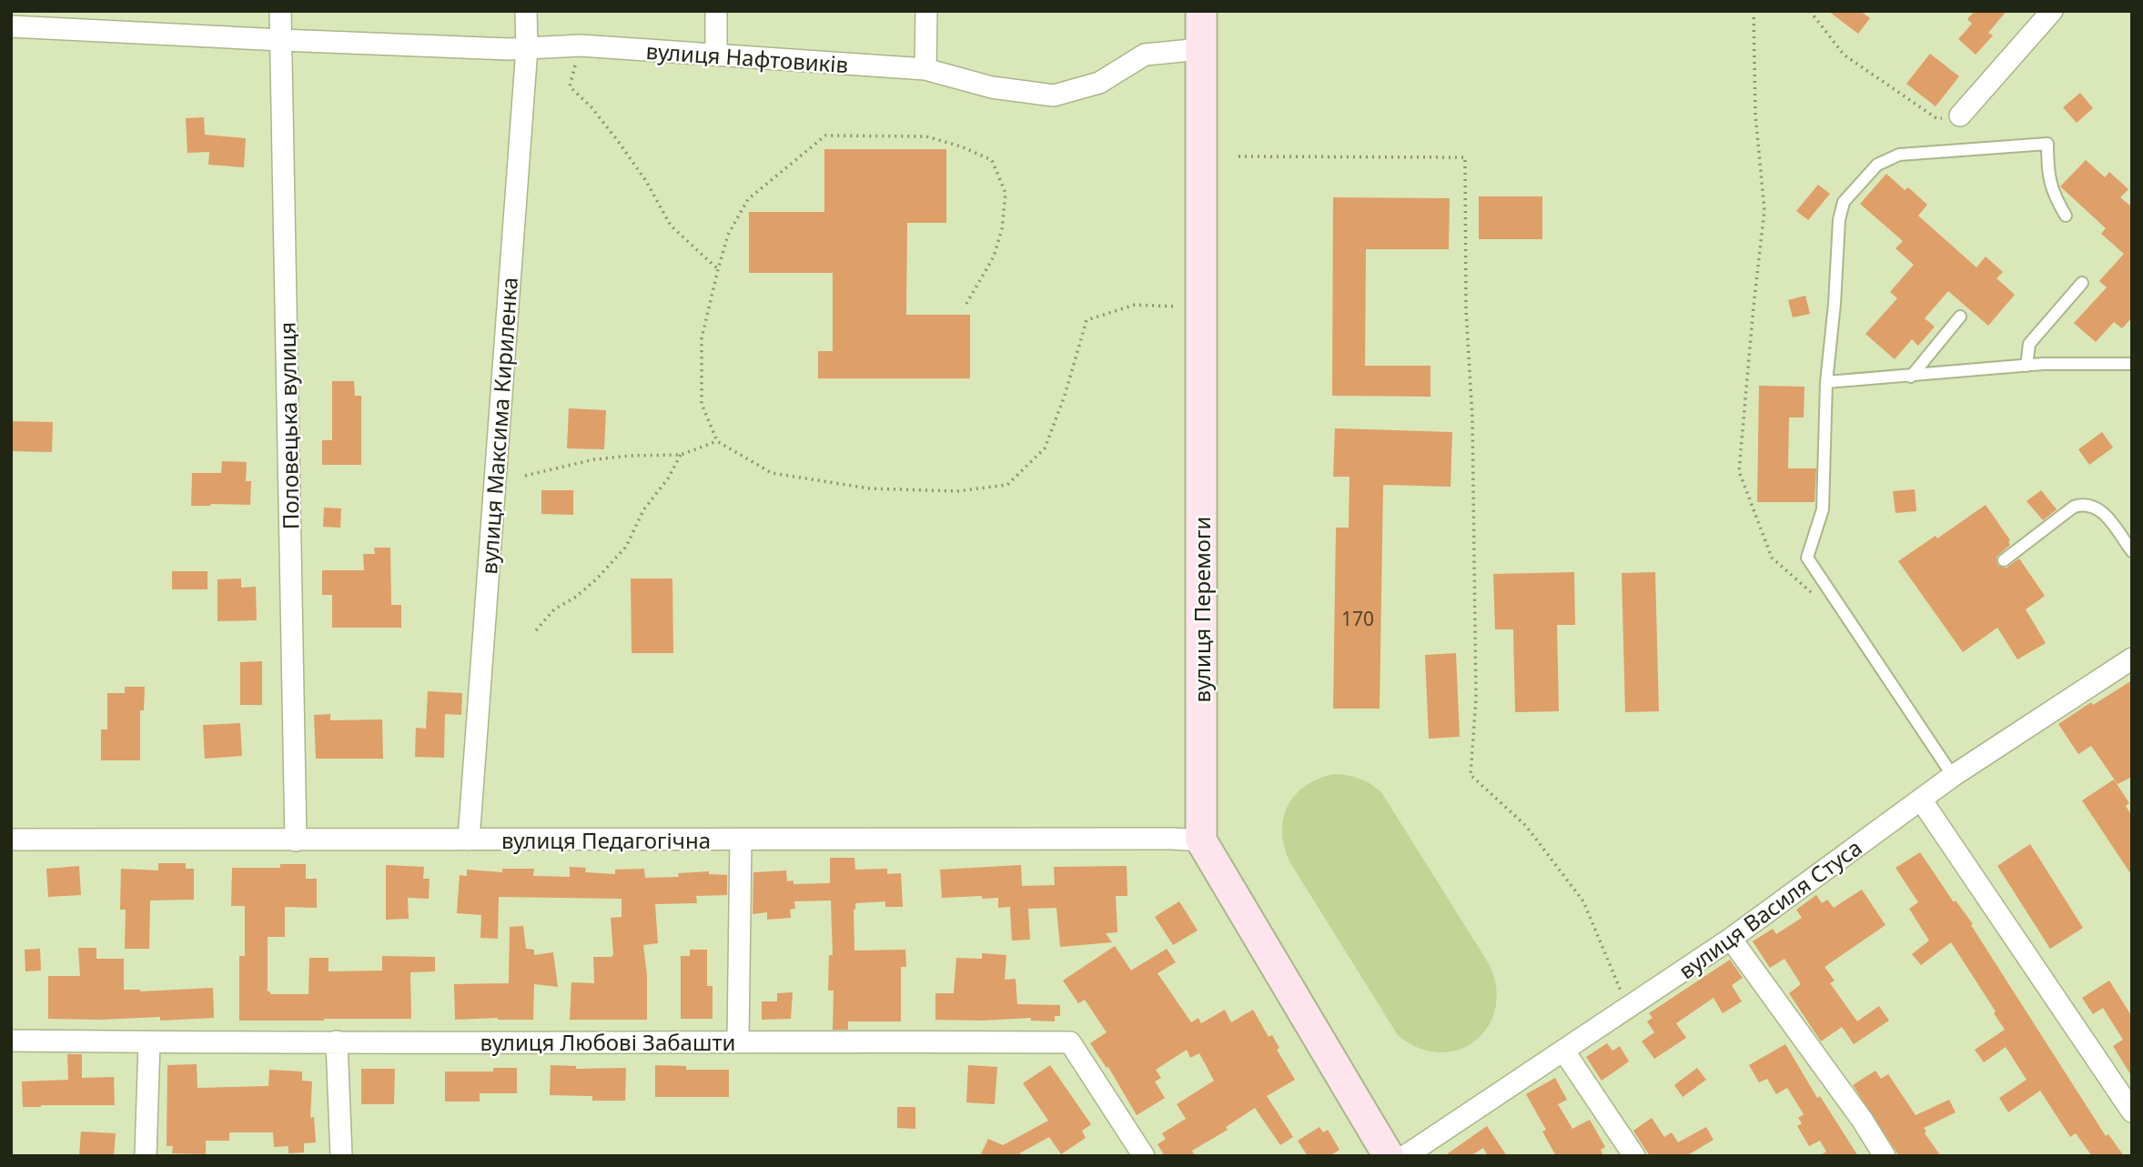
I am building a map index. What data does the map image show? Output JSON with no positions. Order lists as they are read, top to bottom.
{
  "streets": {
    "street": [
      "вулиця Нафтовиків",
      "Половецька вулиця",
      "вулиця Максима Кириленка",
      "вулиця Перемоги",
      "вулиця Педагогічна",
      "вулиця Василя Стуса",
      "вулиця Любові Забашти"
    ]
  },
  "crossings": [
    ["вулиця Нафтовиків", "Половецька вулиця"],
    ["вулиця Нафтовиків", "вулиця Максима Кириленка"],
    ["вулиця Нафтовиків", "вулиця Перемоги"],
    ["Половецька вулиця", "вулиця Педагогічна"],
    ["вулиця Максима Кириленка", "вулиця Педагогічна"],
    ["вулиця Перемоги", "вулиця Педагогічна"]
  ],
  "house_numbers": ["170"]
}
